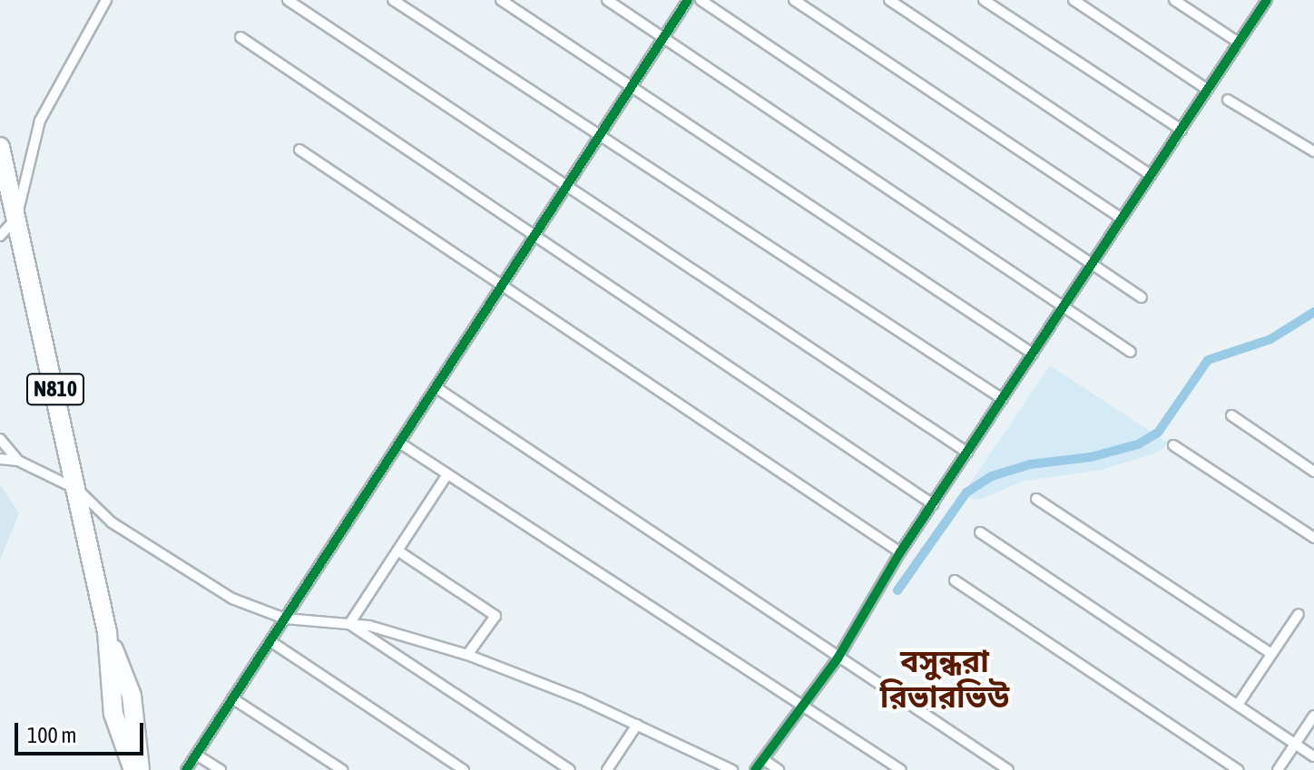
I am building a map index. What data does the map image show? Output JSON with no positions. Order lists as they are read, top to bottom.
{
  "streets": {
    "highway": ["N810"]
  },
  "districts": ["বসুন্ধরা রিভারভিউ"],
  "scale_bar": "100 m"
}
